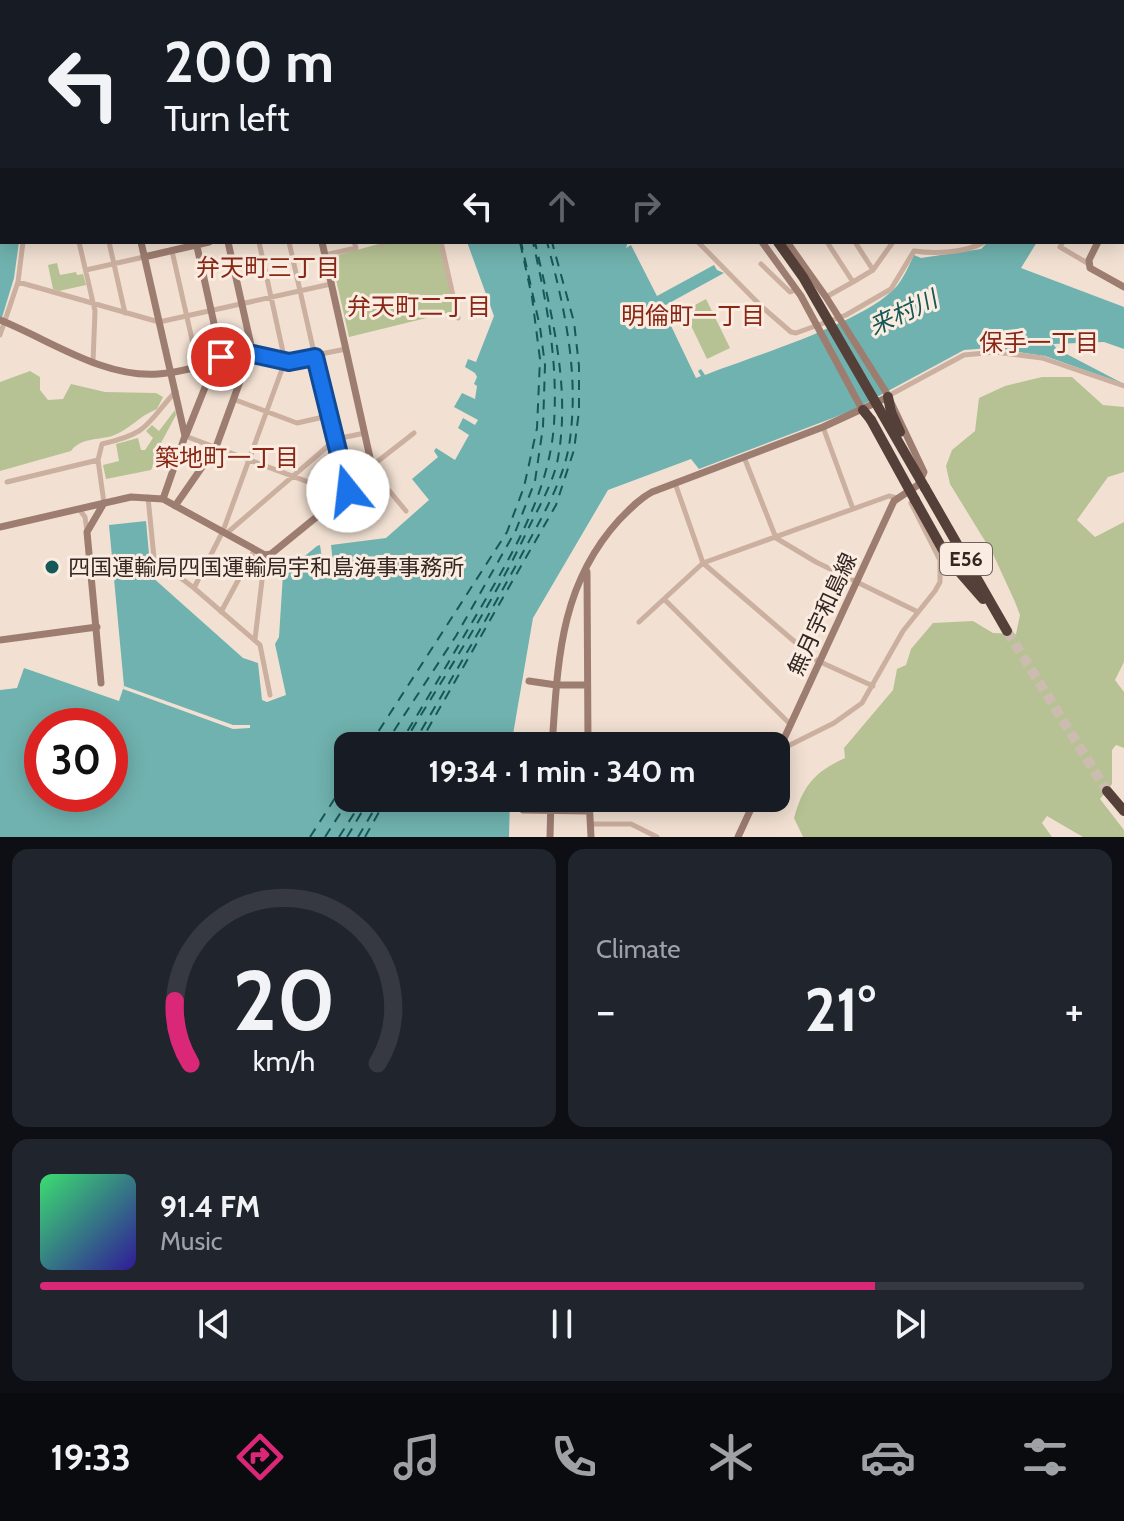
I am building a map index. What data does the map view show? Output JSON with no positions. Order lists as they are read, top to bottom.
{
  "streets": {
    "highway": ["E56"],
    "street": ["無月宇和島線"]
  },
  "districts": [
    "弁天町三丁目",
    "弁天町二丁目",
    "明倫町一丁目",
    "保手一丁目",
    "築地町一丁目"
  ],
  "water": ["来村川"],
  "places": ["四国運輸局四国運輸局宇和島海事事務所"],
  "page": {
    "turn": ["200 m", "Turn left"],
    "limit": "30",
    "trip": "19:34 · 1 min · 340 m",
    "tile": "Climate",
    "heat": ["−", "21°", "+"],
    "song": ["91.4 FM", "Music"],
    "tabs": "19:33",
    "gauge": ["20", "km/h"]
  }
}
